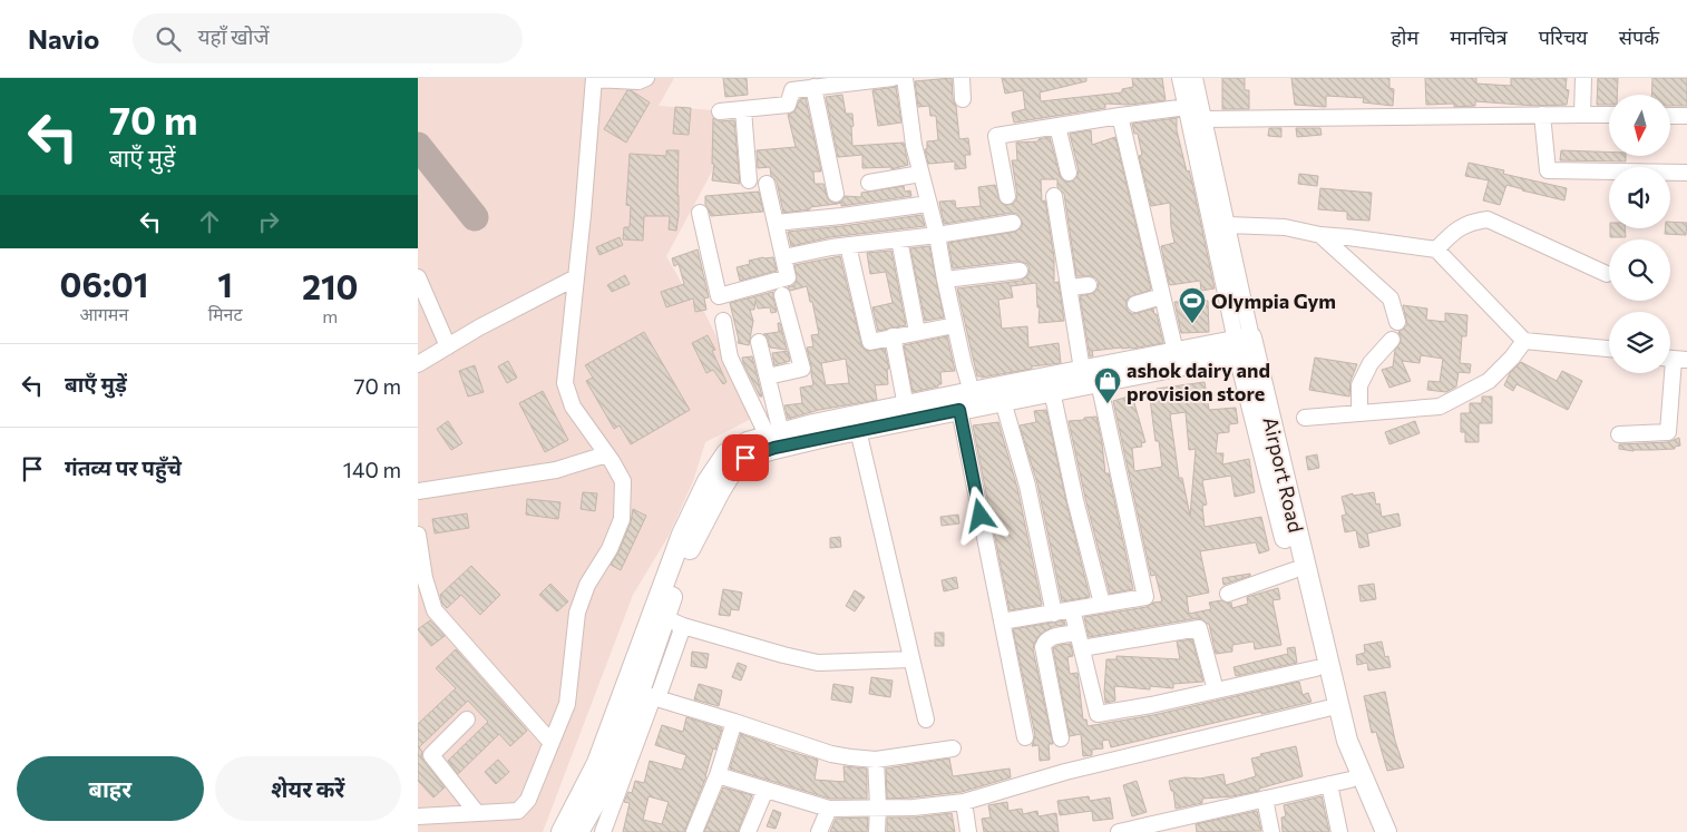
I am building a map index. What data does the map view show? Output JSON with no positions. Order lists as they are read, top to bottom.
{
  "streets": {
    "main road": ["Airport Road"]
  },
  "places": {
    "sports": ["Olympia Gym"],
    "shop": ["ashok dairy and provision store"]
  },
  "north": "bottom",
  "page": {
    "header": "Navio",
    "search": "यहाँ खोजें",
    "nav": [
      "होम",
      "मानचित्र",
      "परिचय",
      "संपर्क"
    ],
    "turn": ["70 m", "बाएँ मुड़ें"],
    "eta": [
      "06:01",
      "आगमन",
      "1",
      "मिनट",
      "210",
      "m"
    ],
    "list": [
      {
        "name": "बाएँ मुड़ें",
        "value": "70 m"
      },
      {
        "name": "गंतव्य पर पहुँचे",
        "value": "140 m"
      }
    ],
    "buttons": ["बाहर", "शेयर करें"]
  }
}
